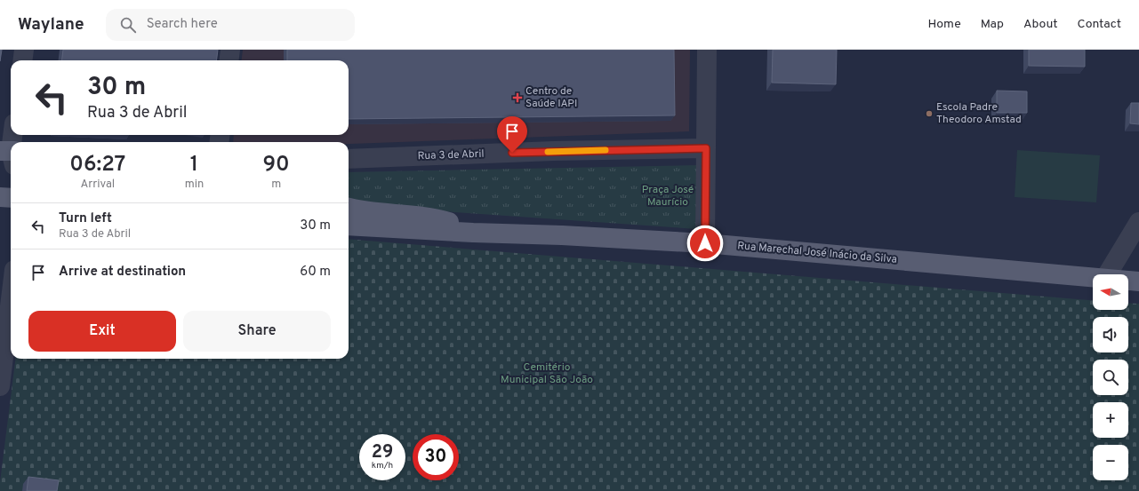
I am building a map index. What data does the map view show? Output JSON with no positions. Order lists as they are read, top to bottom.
{
  "streets": {
    "main road": ["Rua Marechal José Inácio da Silva"],
    "street": ["Rua 3 de Abril"]
  },
  "parks": ["Praça José Maurício", "Cemitério Municipal São João"],
  "places": {
    "health": ["Centro de Saúde IAPI"],
    "other": ["Escola Padre Theodoro Amstad"]
  },
  "north": "left",
  "page": {
    "header": "Waylane",
    "search": "Search here",
    "nav": [
      "Home",
      "Map",
      "About",
      "Contact"
    ],
    "turn": ["30 m", "Rua 3 de Abril"],
    "eta": [
      "06:27",
      "Arrival",
      "1",
      "min",
      "90",
      "m"
    ],
    "list": [
      {
        "name": "Turn left",
        "note": "Rua 3 de Abril",
        "value": "30 m"
      },
      {
        "name": "Arrive at destination",
        "value": "60 m"
      }
    ],
    "map_buttons": ["+", "−"],
    "buttons": ["Exit", "Share"],
    "speed": "29 km/h",
    "limit": "30"
  }
}
